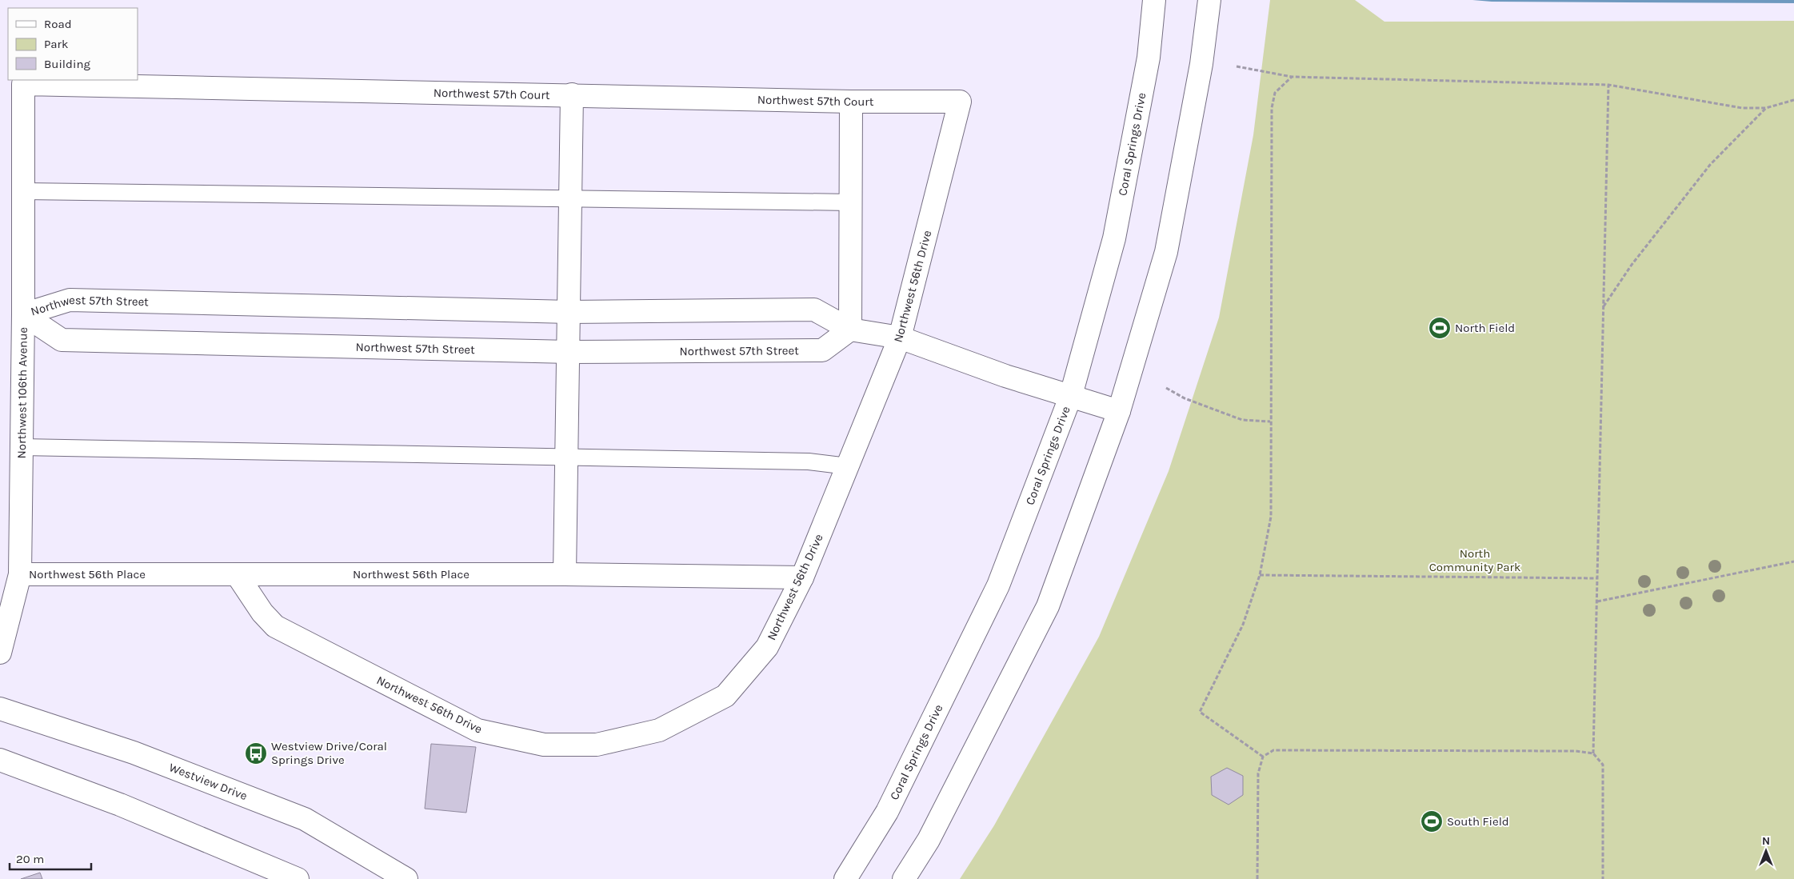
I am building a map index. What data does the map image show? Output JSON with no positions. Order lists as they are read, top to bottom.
{
  "streets": {
    "street": [
      "Northwest 57th Court",
      "Coral Springs Drive",
      "Northwest 56th Drive",
      "Northwest 57th Street",
      "Northwest 106th Avenue",
      "Northwest 56th Place",
      "Westview Drive"
    ]
  },
  "crossings": [
    ["Northwest 57th Court", "Northwest 56th Drive"],
    ["Northwest 57th Court", "Northwest 106th Avenue"],
    ["Coral Springs Drive", "Northwest 57th Street"],
    ["Northwest 56th Drive", "Northwest 57th Street"],
    ["Northwest 56th Drive", "Northwest 56th Place"],
    ["Northwest 57th Street", "Northwest 106th Avenue"],
    ["Northwest 106th Avenue", "Northwest 56th Place"]
  ],
  "parks": ["North Community Park"],
  "places": {
    "sports": ["North Field", "South Field"],
    "bus stop": ["Westview Drive/Coral Springs Drive"]
  },
  "legend": ["Road", "Park", "Building"],
  "scale_bar": "20 m",
  "north": "top"
}
